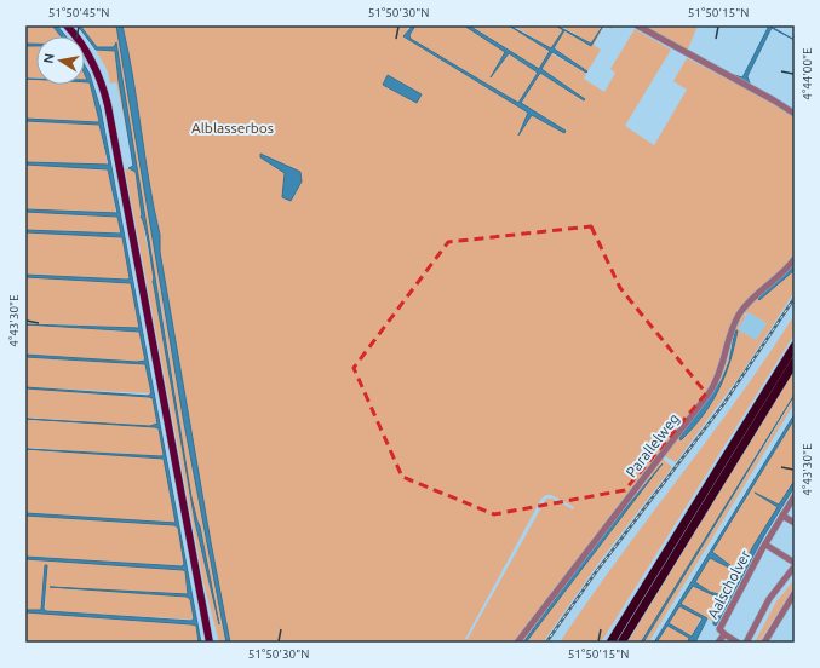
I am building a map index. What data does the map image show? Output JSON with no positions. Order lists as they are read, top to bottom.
{
  "streets": {
    "street": ["Parallelweg", "Aalscholver"]
  },
  "parks": ["Alblasserbos"],
  "north": "left",
  "coordinates": [
    "51°50'45\"N",
    "51°50'30\"N",
    "51°50'15\"N",
    "4°44'00\"E",
    "4°43'30\"E"
  ]
}
